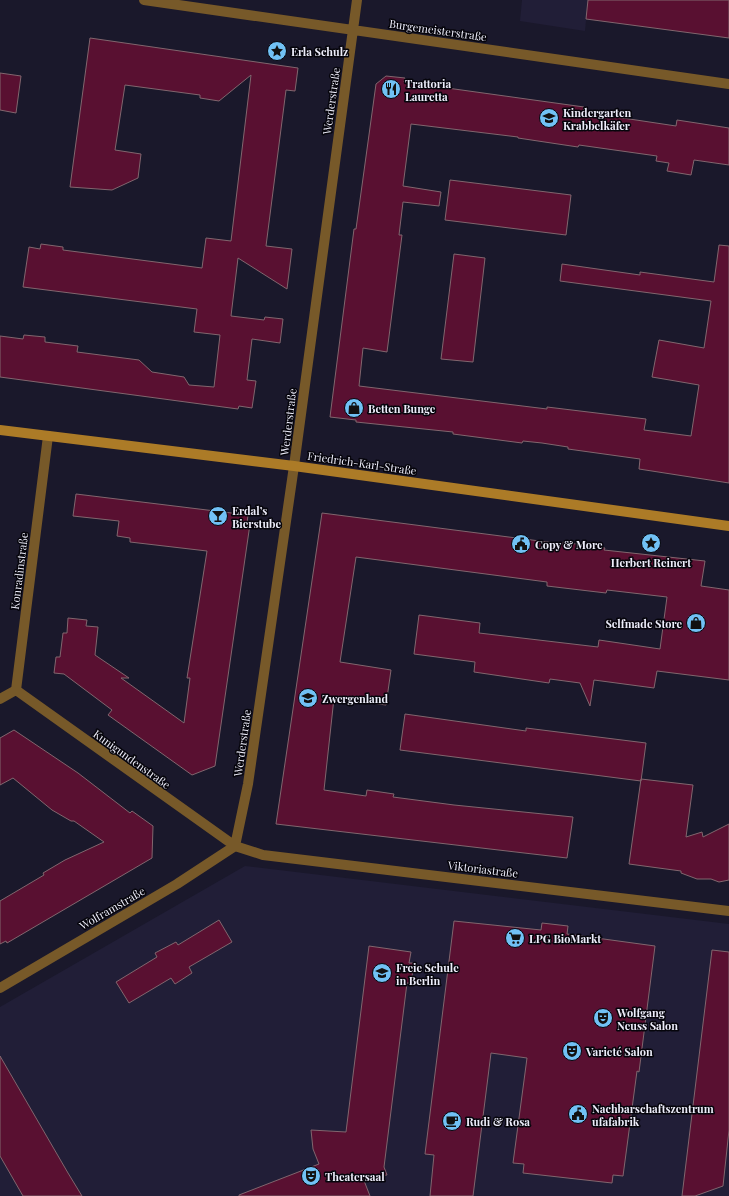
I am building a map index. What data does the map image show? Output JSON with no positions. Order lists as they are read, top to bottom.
{
  "streets": {
    "main road": ["Friedrich-Karl-Straße"],
    "street": [
      "Burgemeisterstraße",
      "Werderstraße",
      "Konradinstraße",
      "Kunigundenstraße",
      "Viktoriastraße",
      "Wolframstraße"
    ]
  },
  "crossings": [
    ["Burgemeisterstraße", "Werderstraße"],
    ["Werderstraße", "Friedrich-Karl-Straße"],
    ["Werderstraße", "Kunigundenstraße"],
    ["Werderstraße", "Viktoriastraße"],
    ["Werderstraße", "Wolframstraße"],
    ["Friedrich-Karl-Straße", "Konradinstraße"],
    ["Konradinstraße", "Kunigundenstraße"],
    ["Kunigundenstraße", "Viktoriastraße"],
    ["Kunigundenstraße", "Wolframstraße"],
    ["Viktoriastraße", "Wolframstraße"]
  ],
  "places": {
    "place": ["Erla Schulz", "Herbert Reinert"],
    "restaurant": ["Trattoria Lauretta"],
    "school or university": ["Kindergarten Krabbelkäfer", "Zwergenland", "Freie Schule in Berlin"],
    "shop": ["Betten Bunge", "Selfmade Store"],
    "bar": ["Erdal’s Bierstube"],
    "public building": ["Copy & More", "Nachbarschaftszentrum ufafabrik"],
    "supermarket": ["LPG BioMarkt"],
    "theatre": ["Wolfgang Neuss Salon", "Varieté Salon", "Theatersaal"],
    "cafe": ["Rudi & Rosa"]
  }
}
